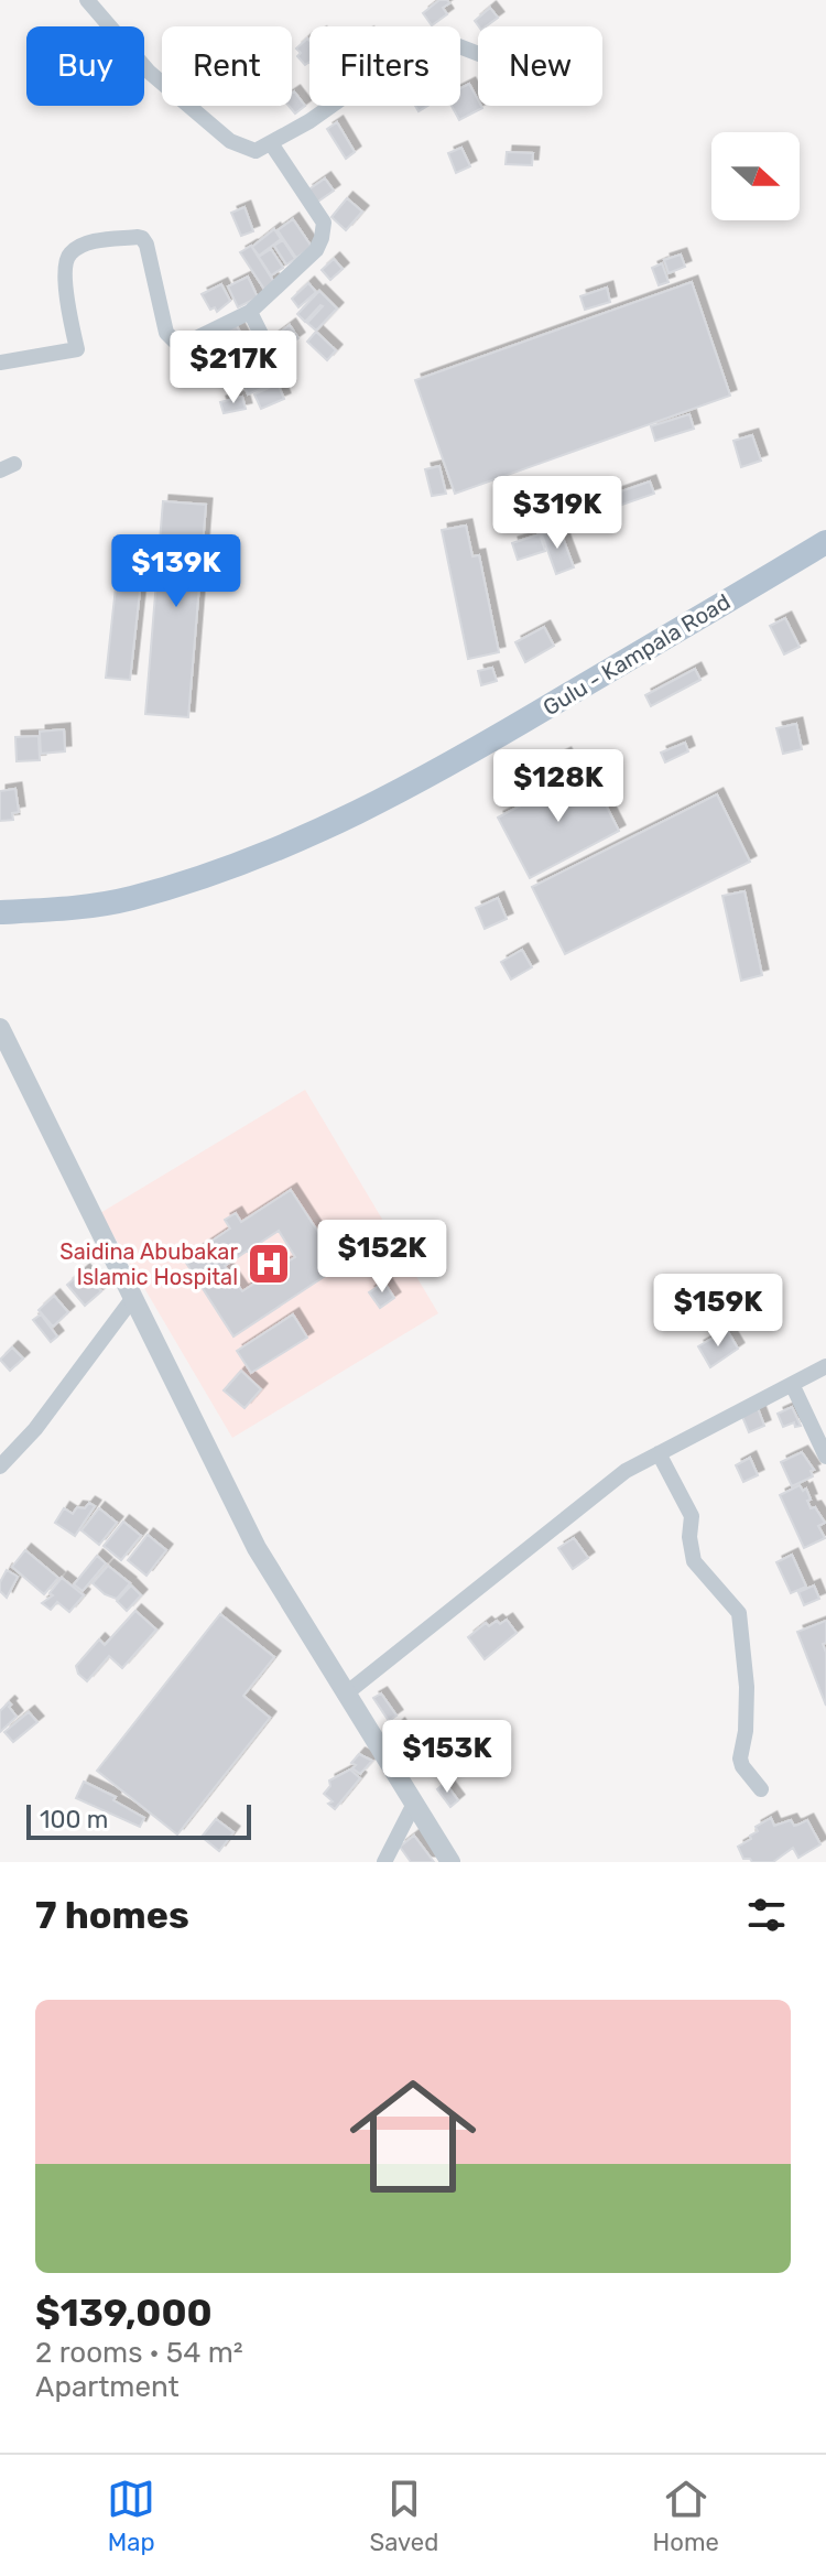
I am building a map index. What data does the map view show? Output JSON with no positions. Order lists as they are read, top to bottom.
{
  "streets": {
    "main road": ["Gulu - Kampala Road"]
  },
  "places": {
    "hospital": ["Saidina Abubakar Islamic Hospital"]
  },
  "scale_bar": "100 m",
  "north": "right",
  "page": {
    "chip": [
      "Buy",
      "Rent",
      "Filters",
      "New"
    ],
    "price": [
      "$217K",
      "$319K",
      "$139K",
      "$128K",
      "$152K",
      "$159K",
      "$153K"
    ],
    "scale": "100 m",
    "heading": "7 homes",
    "list": [
      {
        "name": "$139,000",
        "note": "2 rooms · 54 m² · Apartment"
      }
    ],
    "tabs": ["Map", "Saved", "Home"]
  }
}
